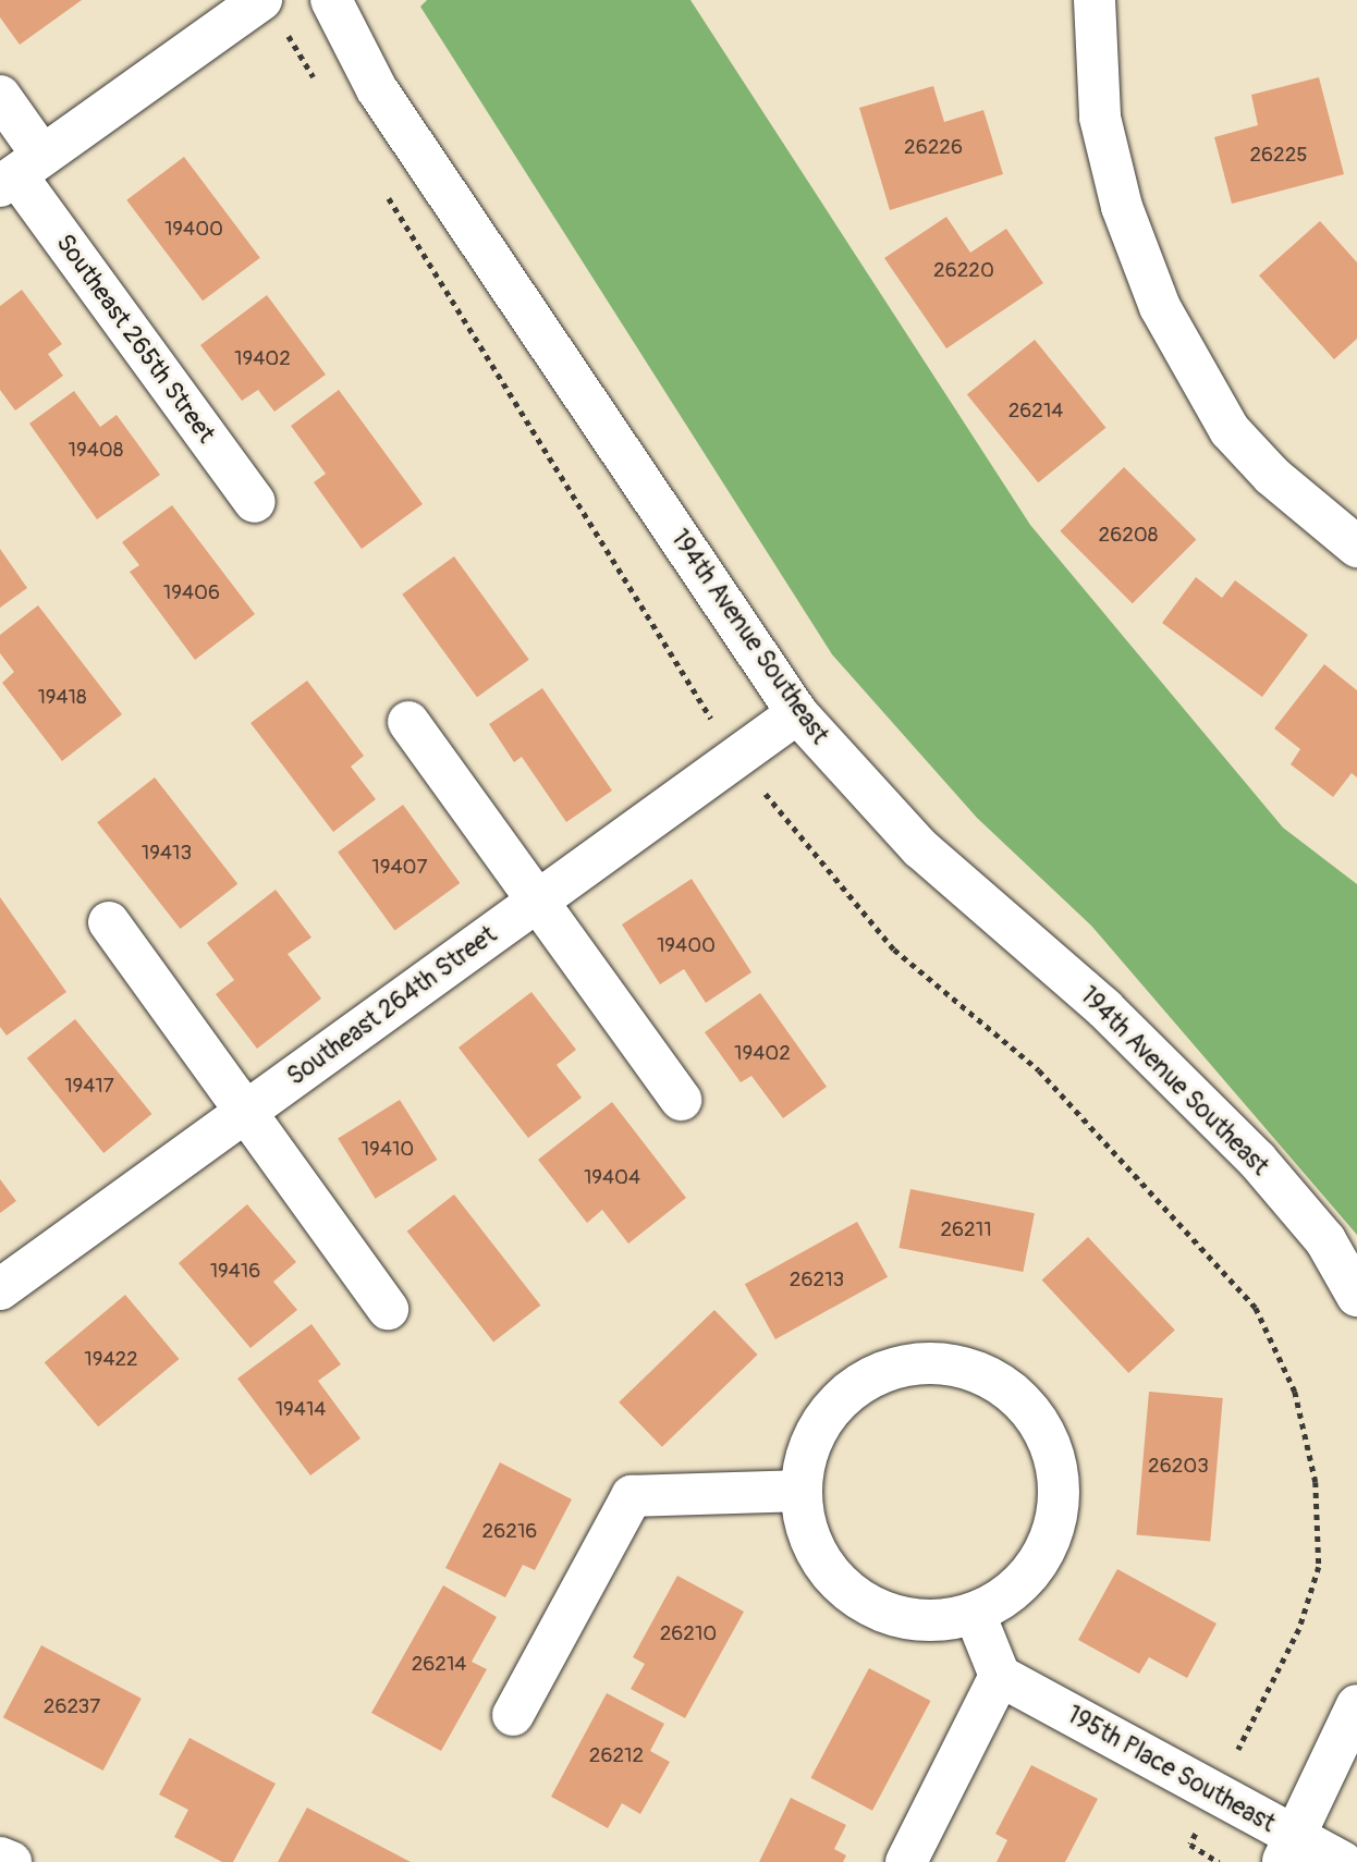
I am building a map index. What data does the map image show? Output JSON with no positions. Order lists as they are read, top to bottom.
{
  "streets": {
    "street": [
      "Southeast 265th Street",
      "194th Avenue Southeast",
      "Southeast 264th Street",
      "195th Place Southeast"
    ]
  },
  "crossings": [
    ["194th Avenue Southeast", "Southeast 264th Street"]
  ],
  "house_numbers": [
    "26226",
    "26225",
    "19400",
    "26220",
    "19402",
    "26214",
    "19408",
    "26208",
    "19406",
    "19418",
    "19413",
    "19407",
    "19400",
    "19402",
    "19417",
    "19410",
    "19404",
    "26211",
    "19416",
    "26213",
    "19422",
    "19414",
    "26203",
    "26216",
    "26210",
    "26214",
    "26237",
    "26212"
  ]
}
